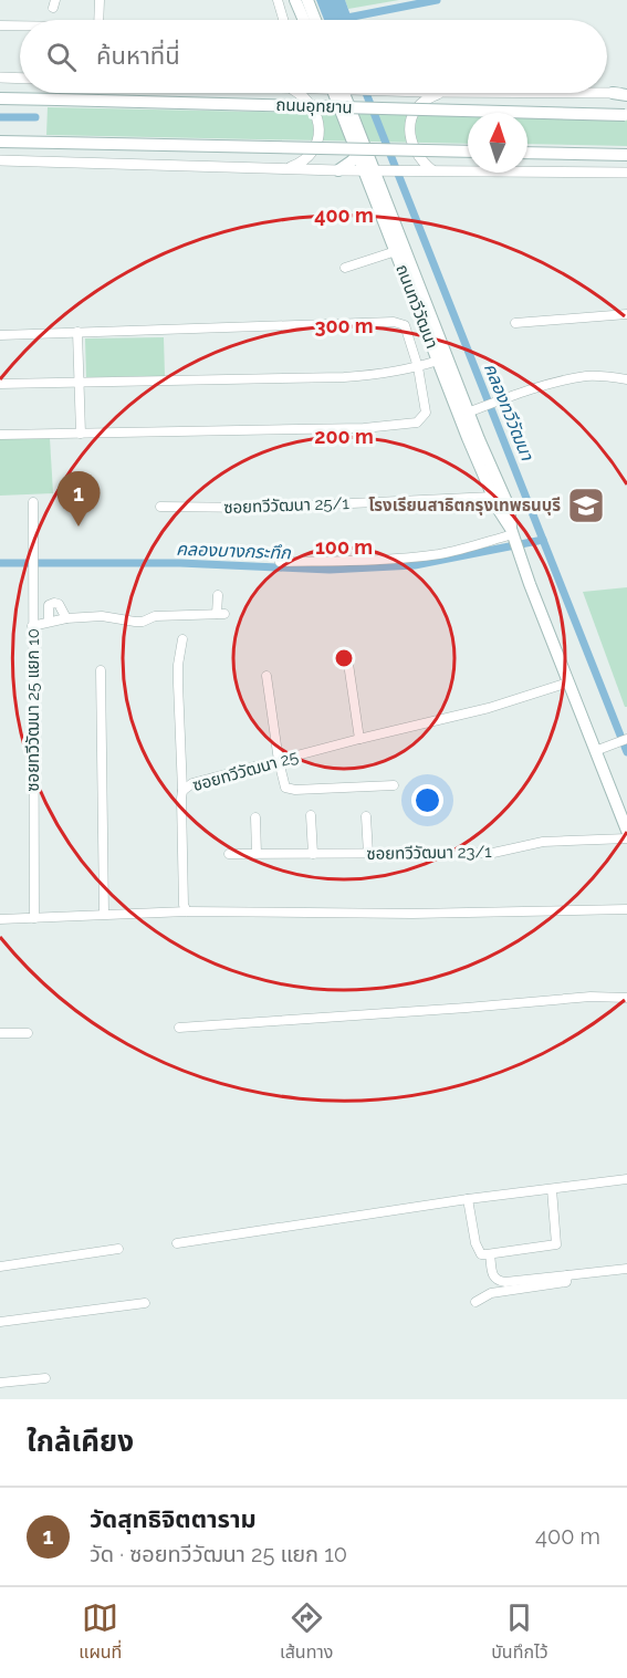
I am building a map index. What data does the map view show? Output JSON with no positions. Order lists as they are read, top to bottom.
{
  "streets": {
    "main road": ["ถนนอุทยาน", "ถนนทวีวัฒนา"],
    "street": [
      "ซอยทวีวัฒนา 25/1",
      "ซอยทวีวัฒนา 25 แยก 10",
      "ซอยทวีวัฒนา 25",
      "ซอยทวีวัฒนา 23/1"
    ]
  },
  "crossings": [
    ["ถนนทวีวัฒนา", "ซอยทวีวัฒนา 25/1"],
    ["ถนนทวีวัฒนา", "ซอยทวีวัฒนา 25"]
  ],
  "water": ["คลองทวีวัฒนา", "คลองบางกระทึก"],
  "places": {
    "school or university": ["โรงเรียนสาธิตกรุงเทพธนบุรี"]
  },
  "north": "top",
  "page": {
    "search": "ค้นหาที่นี่",
    "pins": "1",
    "heading": "ใกล้เคียง",
    "list": [
      {
        "mark": "1",
        "name": "วัดสุทธิจิตตาราม",
        "note": "วัด · ซอยทวีวัฒนา 25 แยก 10",
        "value": "400 m"
      }
    ],
    "nav": ["แผนที่", "เส้นทาง", "บันทึกไว้"]
  },
  "rings": [
    "400 m",
    "300 m",
    "200 m",
    "100 m"
  ]
}
